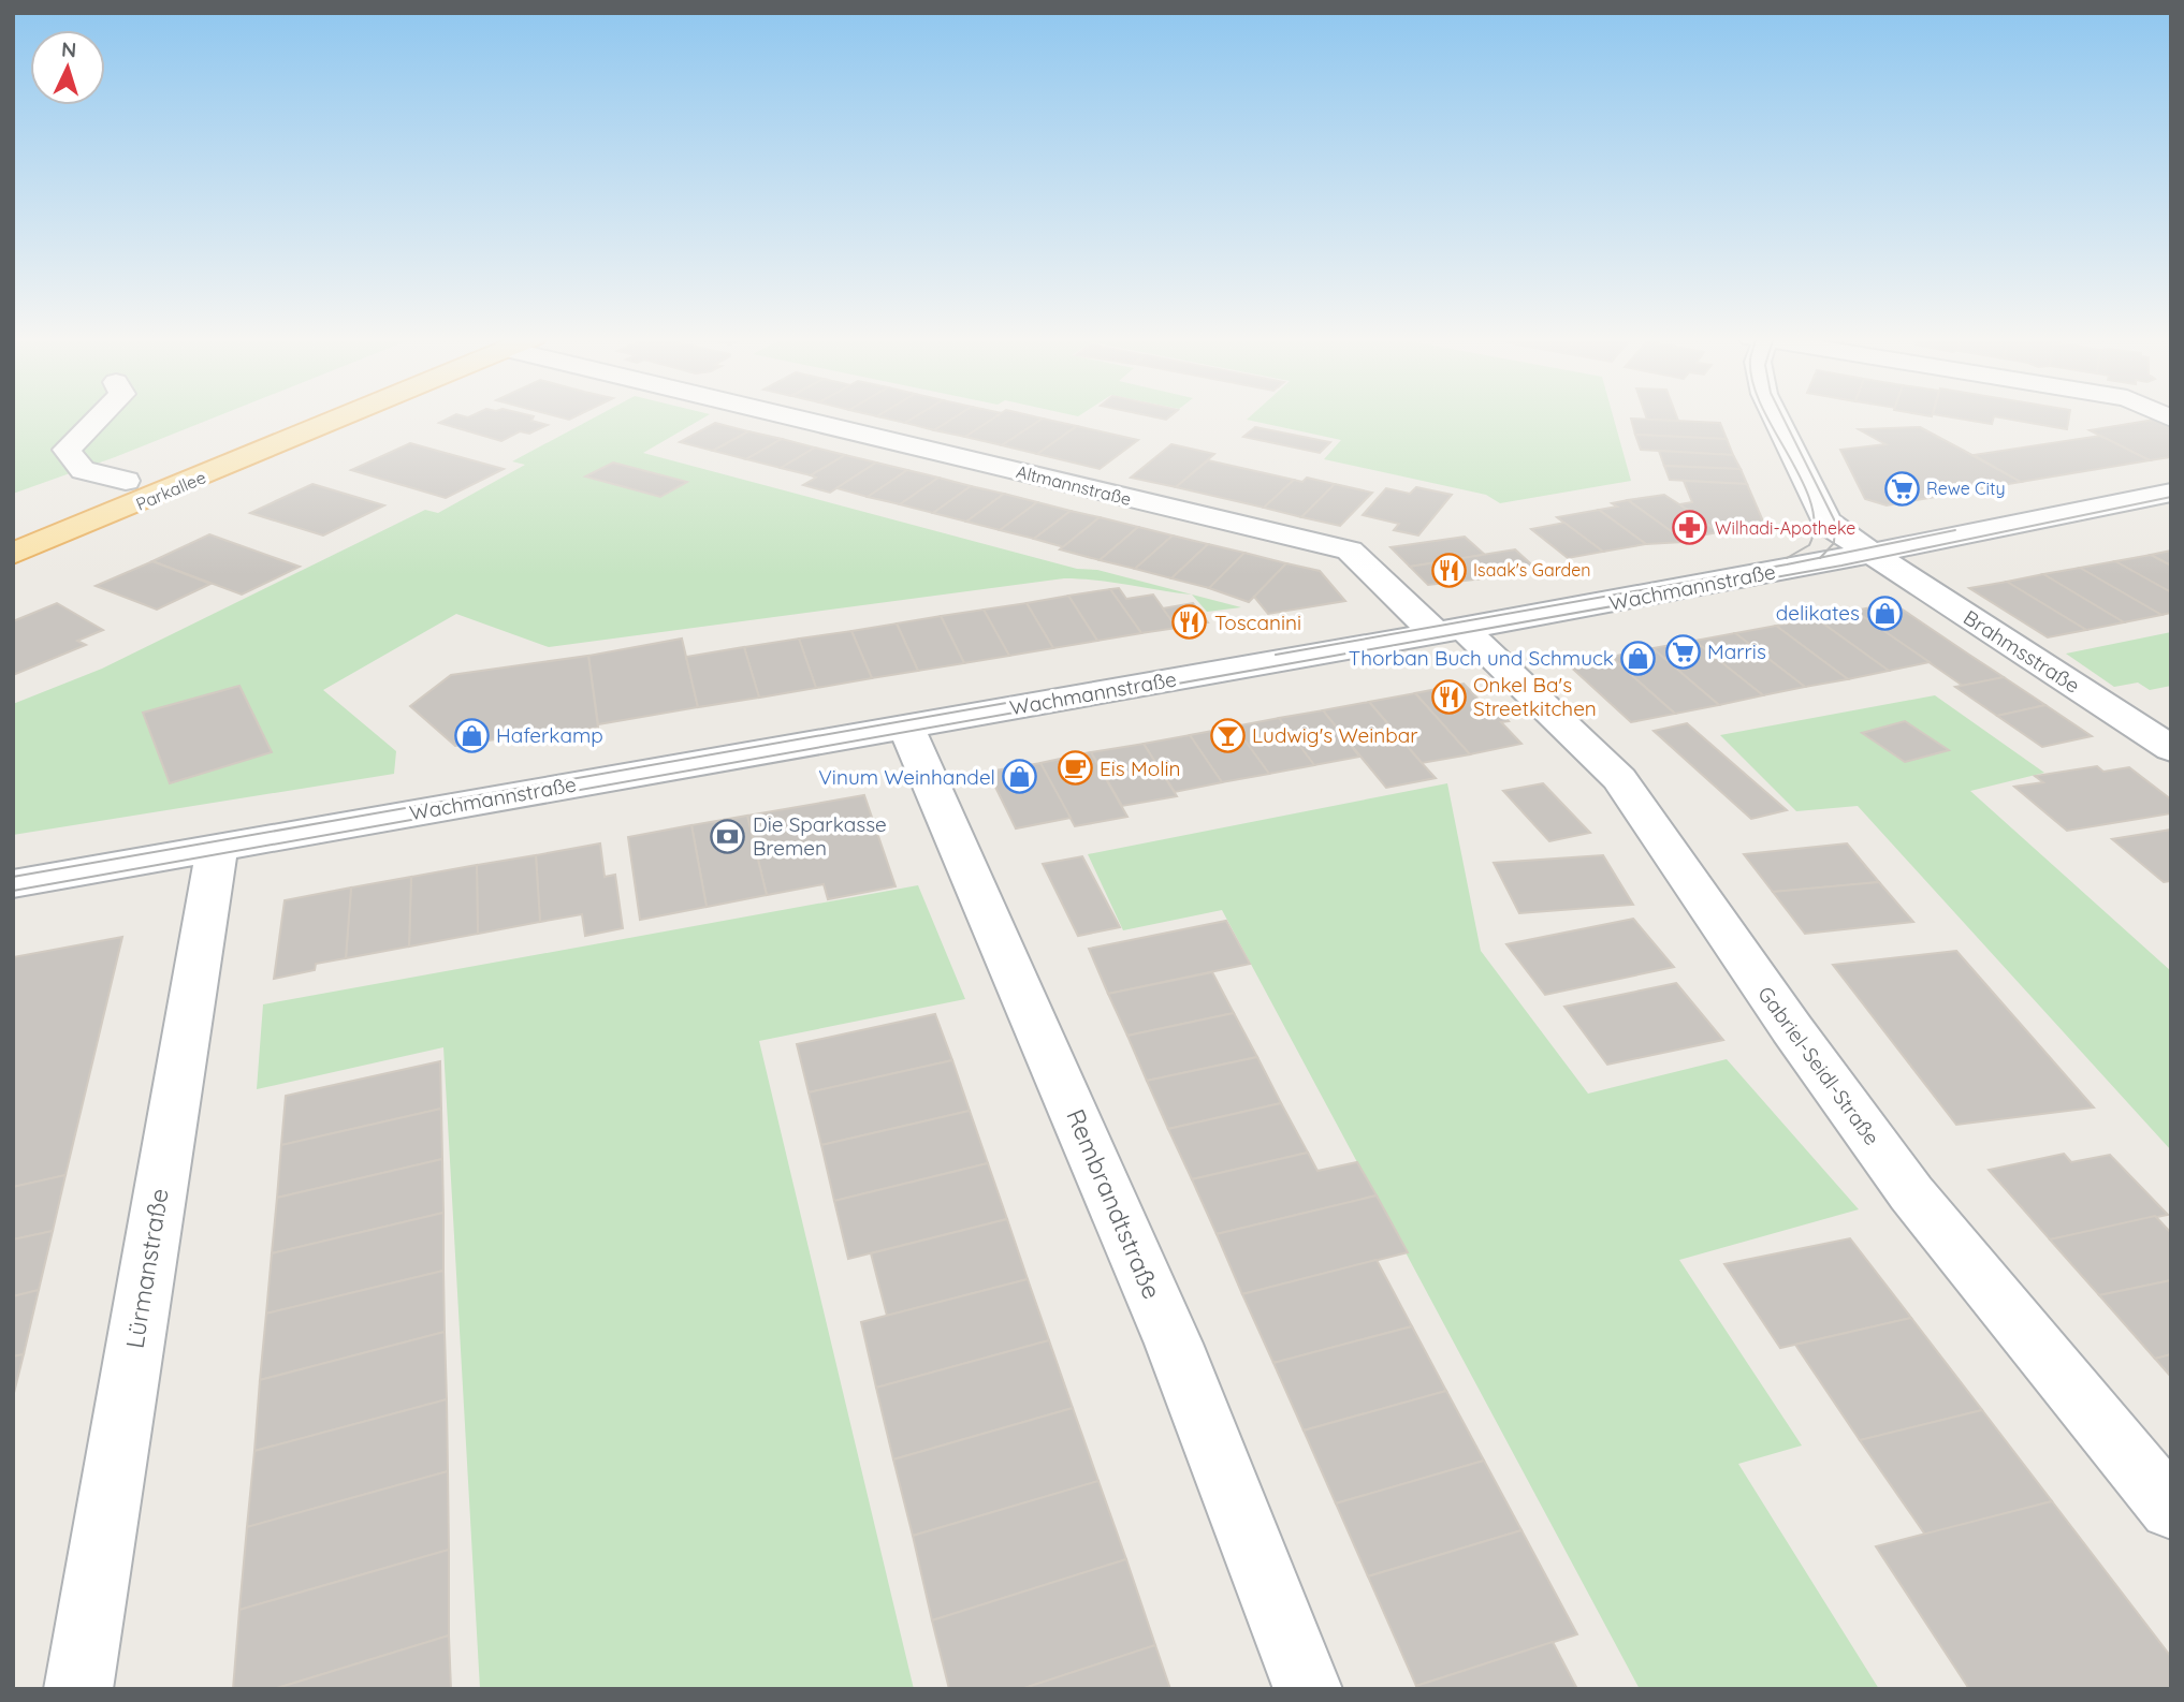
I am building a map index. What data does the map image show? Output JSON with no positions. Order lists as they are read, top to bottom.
{
  "streets": {
    "main road": ["Parkallee"],
    "street": [
      "Altmannstraße",
      "Wachmannstraße",
      "Brahmsstraße",
      "Gabriel-Seidl-Straße",
      "Rembrandtstraße",
      "Lürmanstraße"
    ]
  },
  "crossings": [
    ["Altmannstraße", "Wachmannstraße"],
    ["Altmannstraße", "Gabriel-Seidl-Straße"],
    ["Wachmannstraße", "Brahmsstraße"],
    ["Wachmannstraße", "Gabriel-Seidl-Straße"],
    ["Wachmannstraße", "Rembrandtstraße"],
    ["Wachmannstraße", "Lürmanstraße"]
  ],
  "places": {
    "supermarket": ["Rewe City", "Marris"],
    "pharmacy": ["Wilhadi-Apotheke"],
    "restaurant": ["Isaak's Garden", "Toscanini", "Onkel Ba's Streetkitchen"],
    "shop": [
      "delikates",
      "Thorban Buch und Schmuck",
      "Haferkamp",
      "Vinum Weinhandel"
    ],
    "bar": ["Ludwig's Weinbar"],
    "cafe": ["Eis Molin"],
    "bank": ["Die Sparkasse Bremen"]
  },
  "north": "top"
}
